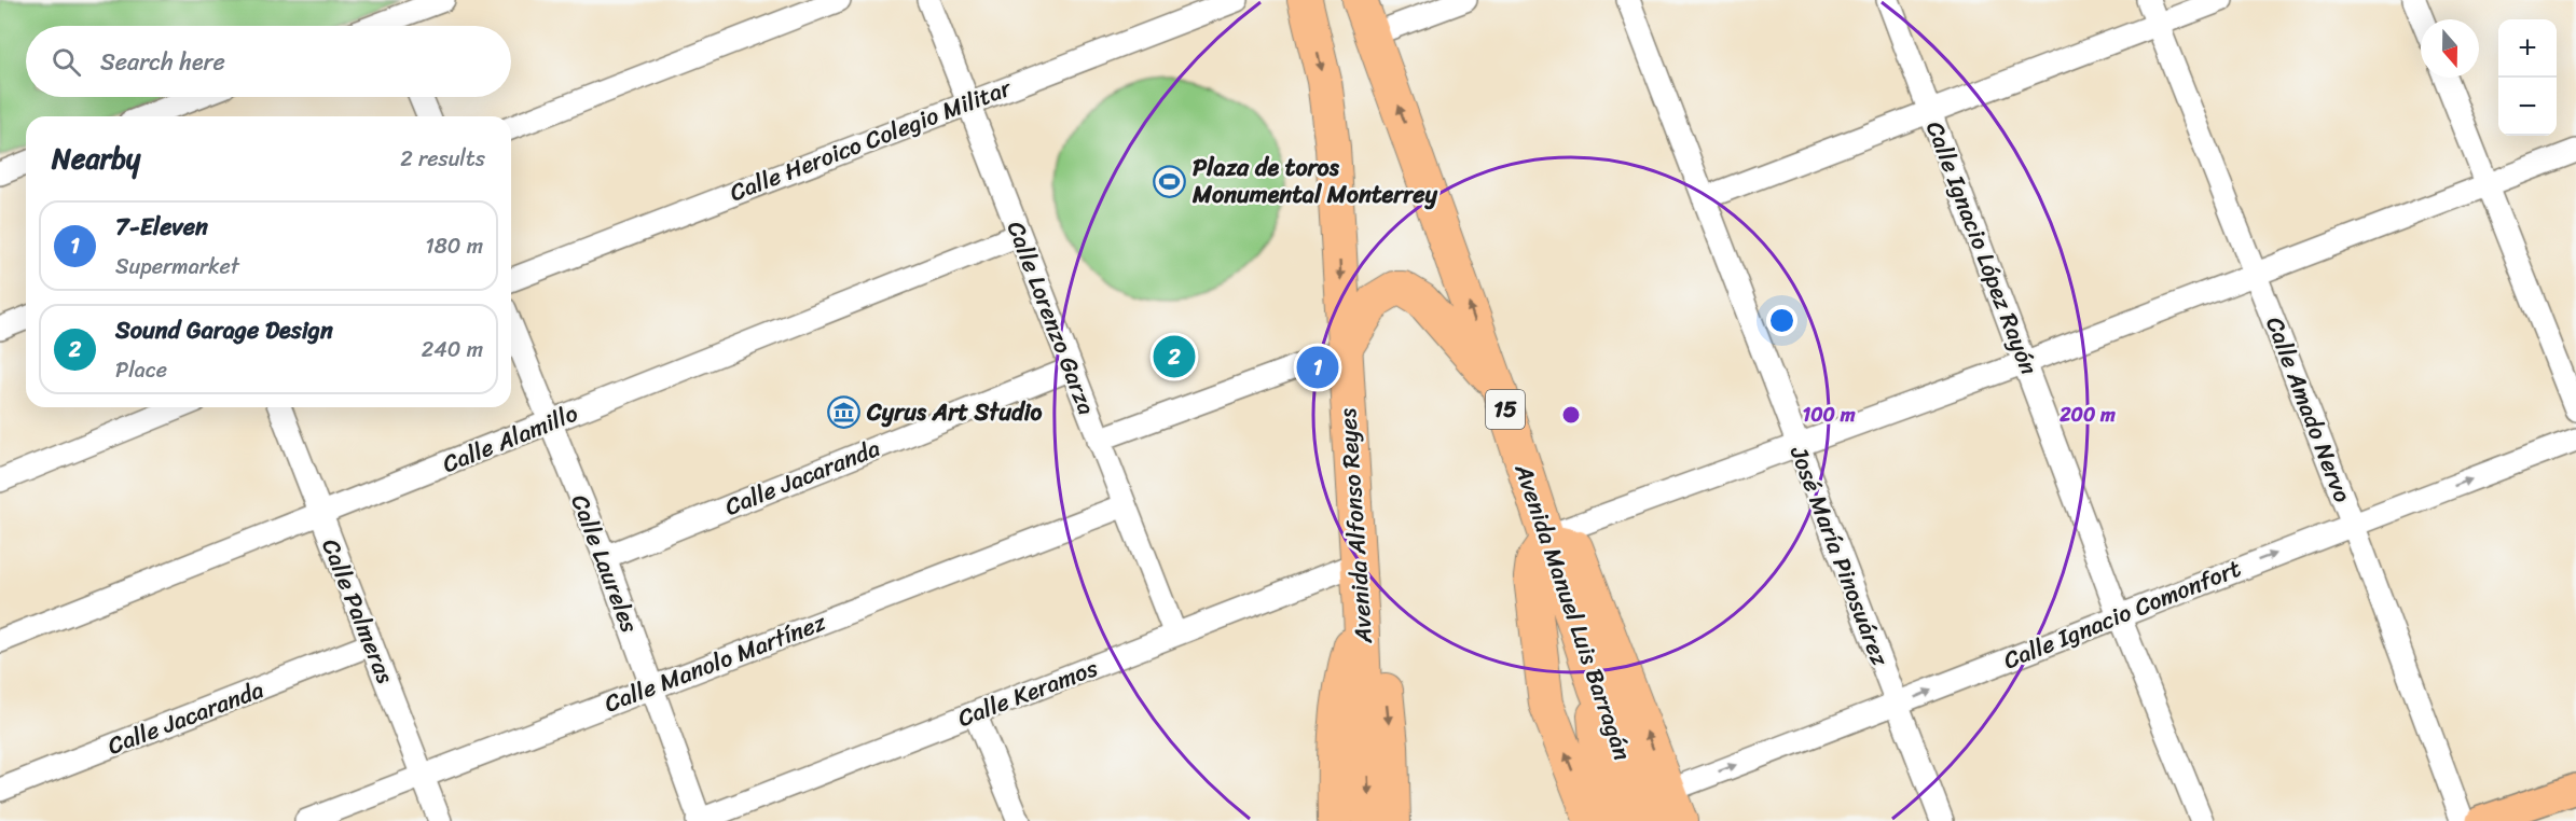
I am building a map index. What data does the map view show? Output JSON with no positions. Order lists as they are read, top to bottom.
{
  "streets": {
    "highway": ["15", "Avenida Alfonso Reyes", "Avenida Manuel Luis Barragán"],
    "street": [
      "Calle Heroico Colegio Militar",
      "Calle Ignacio López Rayón",
      "Calle Lorenzo Garza",
      "Calle Amado Nervo",
      "Calle Alamillo",
      "Calle Jacaranda",
      "José María Pinosuárez",
      "Calle Laureles",
      "Calle Palmeras",
      "Calle Ignacio Comonfort",
      "Calle Manolo Martínez",
      "Calle Keramos"
    ]
  },
  "crossings": [
    ["Calle Heroico Colegio Militar", "Calle Lorenzo Garza"],
    ["Calle Ignacio López Rayón", "Calle Ignacio Comonfort"],
    ["Calle Lorenzo Garza", "Calle Alamillo"],
    ["Calle Lorenzo Garza", "Calle Jacaranda"],
    ["Calle Lorenzo Garza", "Calle Manolo Martínez"],
    ["Calle Lorenzo Garza", "Calle Keramos"],
    ["Calle Amado Nervo", "Calle Ignacio Comonfort"],
    ["Calle Alamillo", "Calle Laureles"],
    ["Calle Alamillo", "Calle Palmeras"],
    ["Calle Jacaranda", "Calle Laureles"],
    ["Calle Jacaranda", "Calle Palmeras"],
    ["Avenida Alfonso Reyes", "Calle Keramos"],
    ["José María Pinosuárez", "Calle Ignacio Comonfort"],
    ["Calle Laureles", "Calle Manolo Martínez"],
    ["Calle Laureles", "Calle Keramos"],
    ["Calle Palmeras", "Calle Manolo Martínez"]
  ],
  "one_way": ["Avenida Manuel Luis Barragán", "Calle Ignacio Comonfort"],
  "places": {
    "sports": ["Plaza de toros Monumental Monterrey"],
    "museum": ["Cyrus Art Studio"]
  },
  "north": "bottom",
  "page": {
    "map_buttons": ["+", "−"],
    "search": "Search here",
    "heading": ["Nearby", "2 results"],
    "list": [
      {
        "mark": "1",
        "name": "7-Eleven",
        "note": "Supermarket",
        "value": "180 m"
      },
      {
        "mark": "2",
        "name": "Sound Garage Design",
        "note": "Place",
        "value": "240 m"
      }
    ],
    "pins": ["2", "1"]
  },
  "rings": ["100 m", "200 m"]
}
